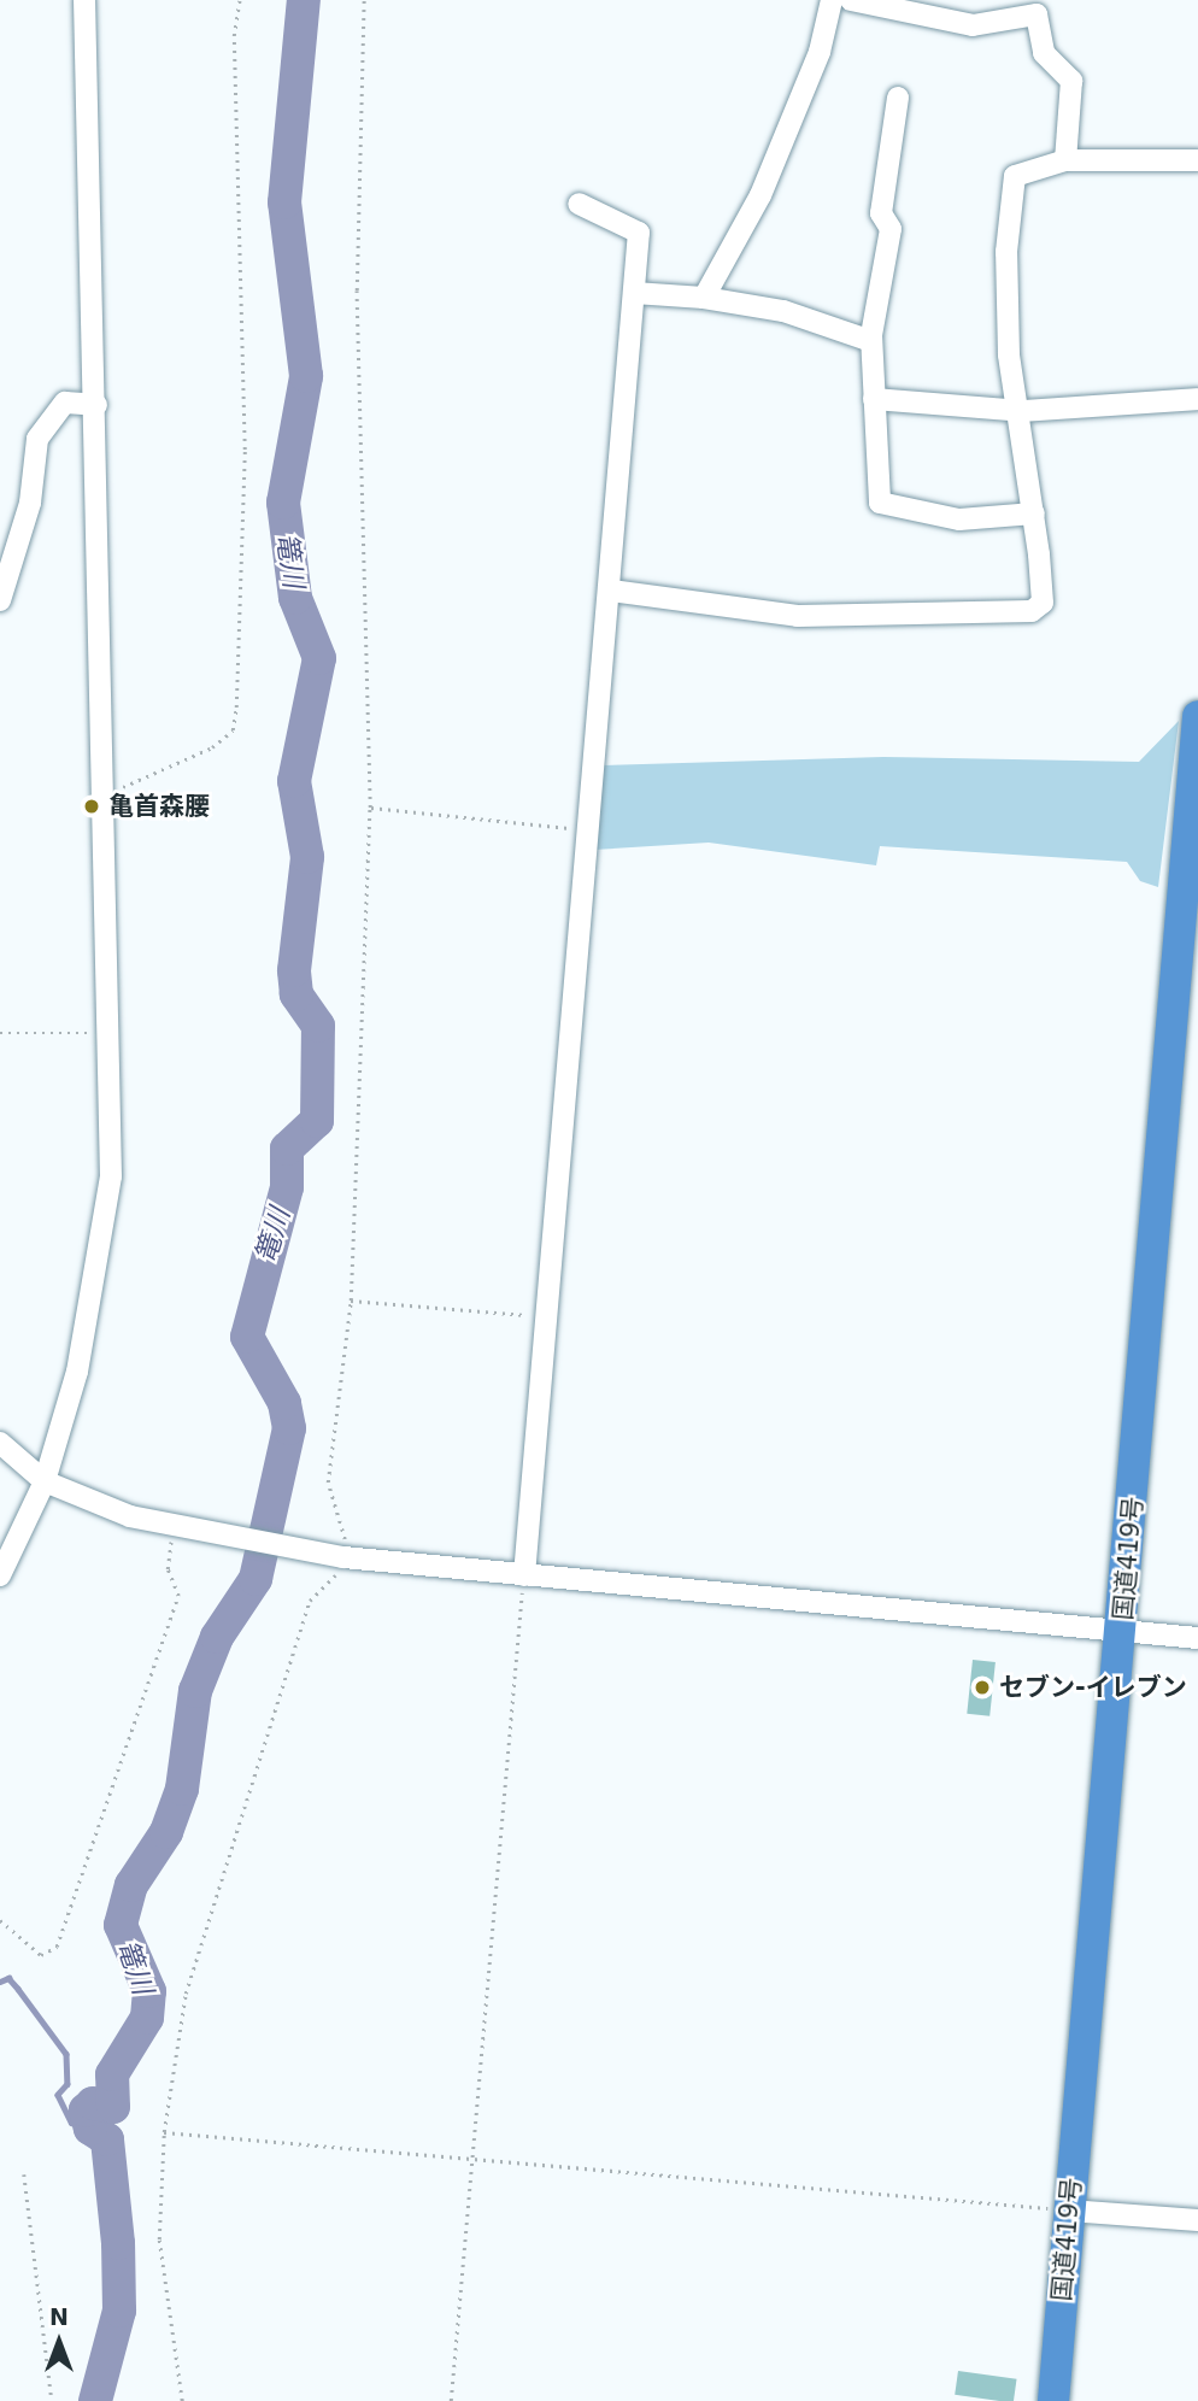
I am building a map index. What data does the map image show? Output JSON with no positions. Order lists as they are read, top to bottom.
{
  "streets": {
    "highway": ["国道419号"]
  },
  "water": ["篭川"],
  "places": ["亀首森腰", "セブン-イレブン"],
  "north": "top"
}
